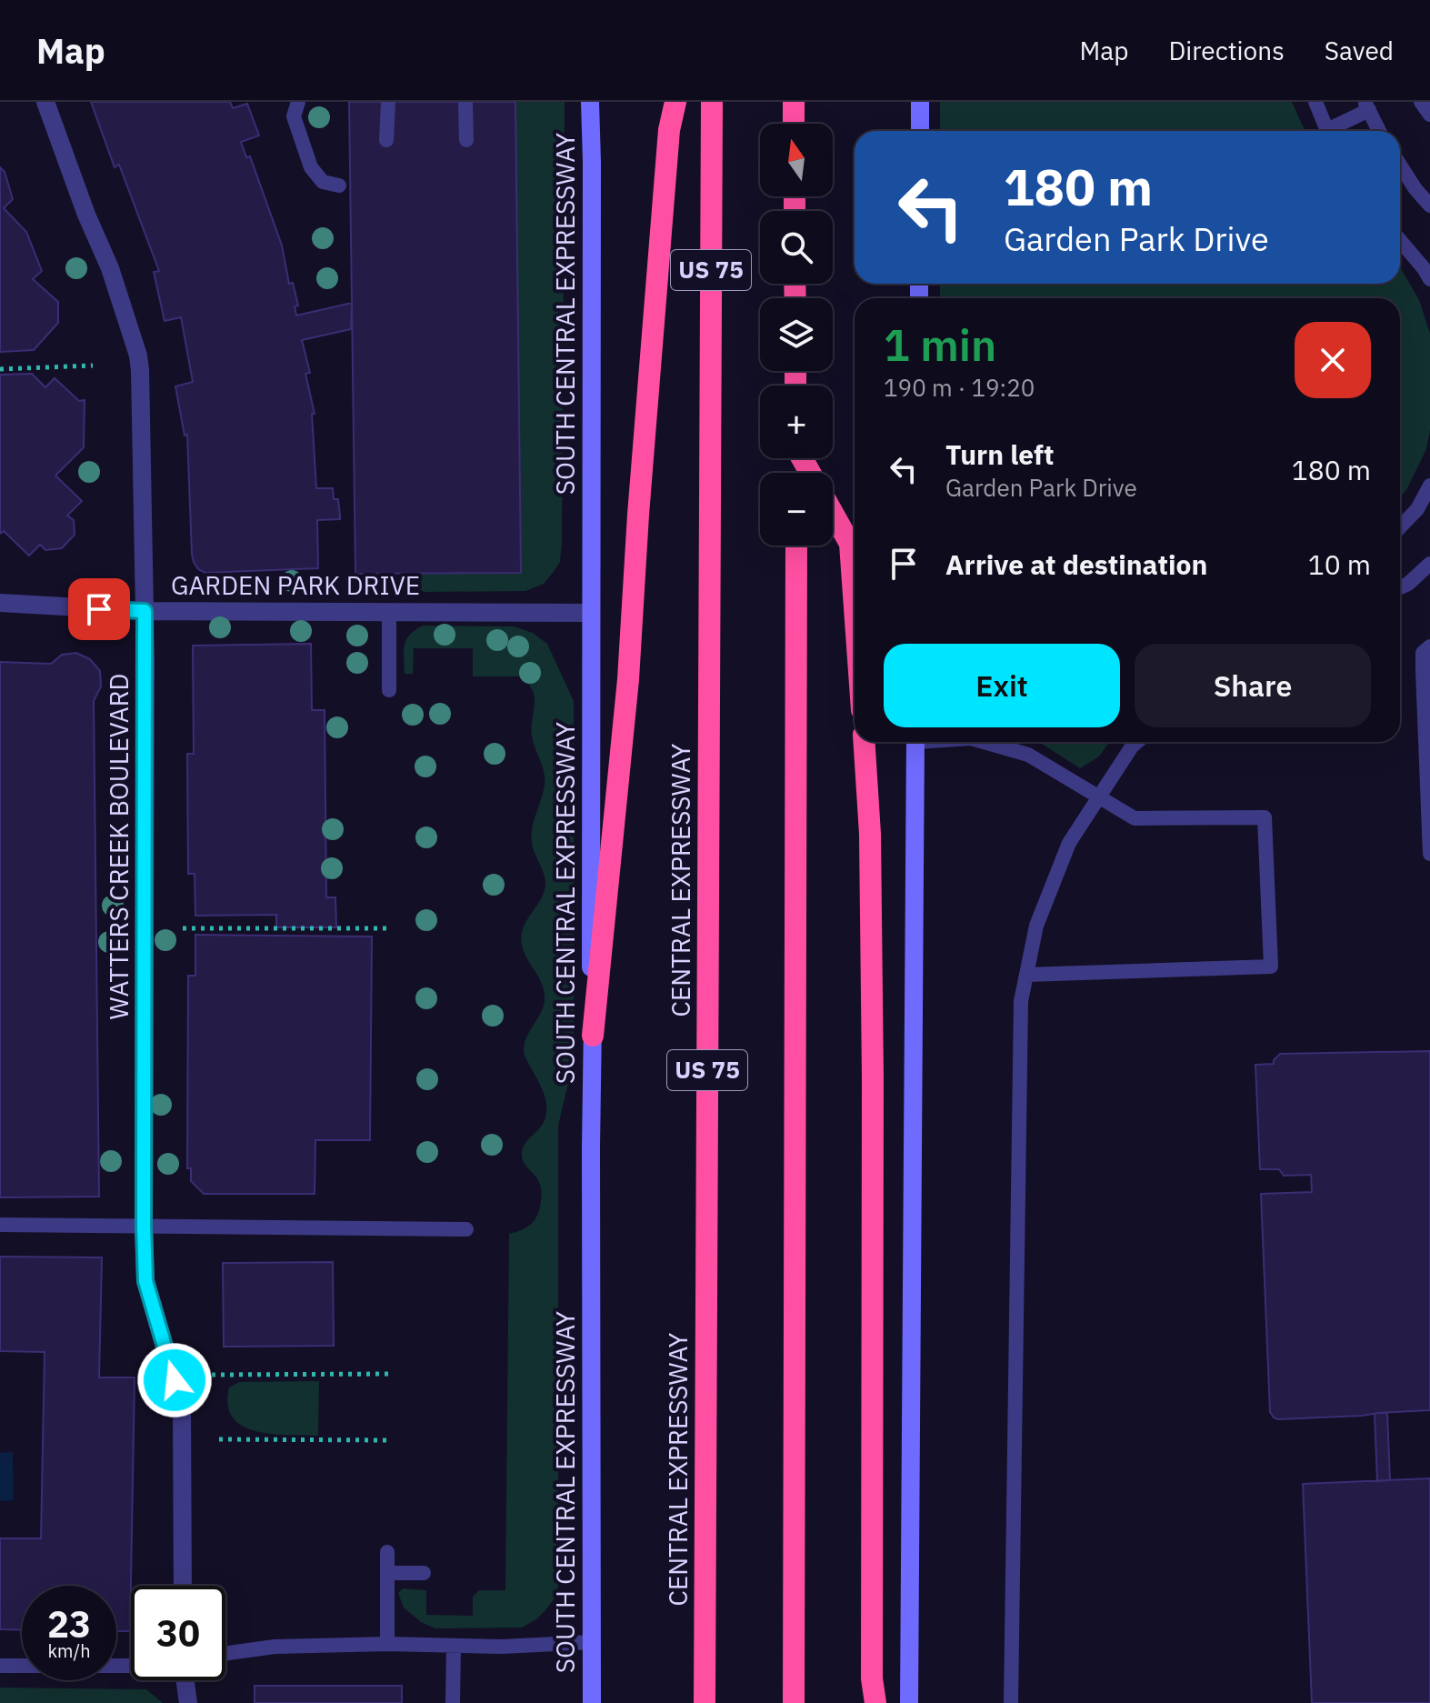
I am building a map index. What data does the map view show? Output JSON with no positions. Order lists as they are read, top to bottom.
{
  "streets": {
    "highway": ["US 75", "CENTRAL EXPRESSWAY"],
    "main road": ["SOUTH CENTRAL EXPRESSWAY"],
    "street": ["GARDEN PARK DRIVE", "WATTERS CREEK BOULEVARD"]
  },
  "crossings": [
    ["SOUTH CENTRAL EXPRESSWAY", "GARDEN PARK DRIVE"],
    ["GARDEN PARK DRIVE", "WATTERS CREEK BOULEVARD"]
  ],
  "north": "top",
  "page": {
    "header": "Map",
    "nav": ["Map", "Directions", "Saved"],
    "map_buttons": ["+", "−"],
    "turn": ["180 m", "Garden Park Drive"],
    "heading": ["1 min", "190 m · 19:20"],
    "list": [
      {
        "name": "Turn left",
        "note": "Garden Park Drive",
        "value": "180 m"
      },
      {
        "name": "Arrive at destination",
        "value": "10 m"
      }
    ],
    "buttons": ["Exit", "Share"],
    "speed": "23 km/h",
    "limit": "30"
  }
}
